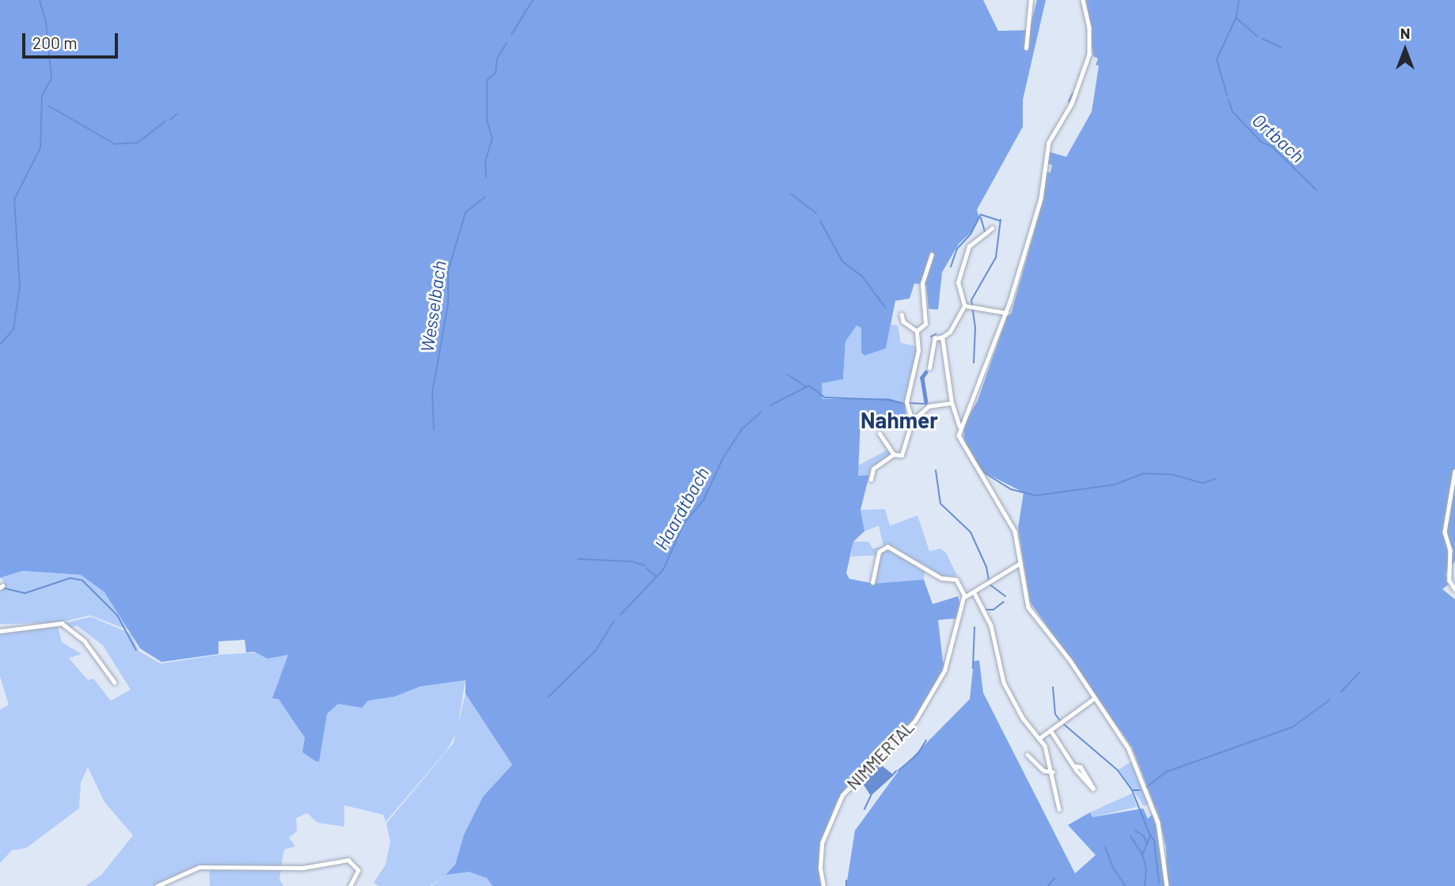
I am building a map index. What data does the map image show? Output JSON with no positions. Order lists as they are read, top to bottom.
{
  "streets": {
    "street": ["NIMMERTAL"]
  },
  "districts": ["Nahmer"],
  "water": ["Ortbach", "Wesselbach", "Haardtbach"],
  "scale_bar": "200 m",
  "north": "top"
}
